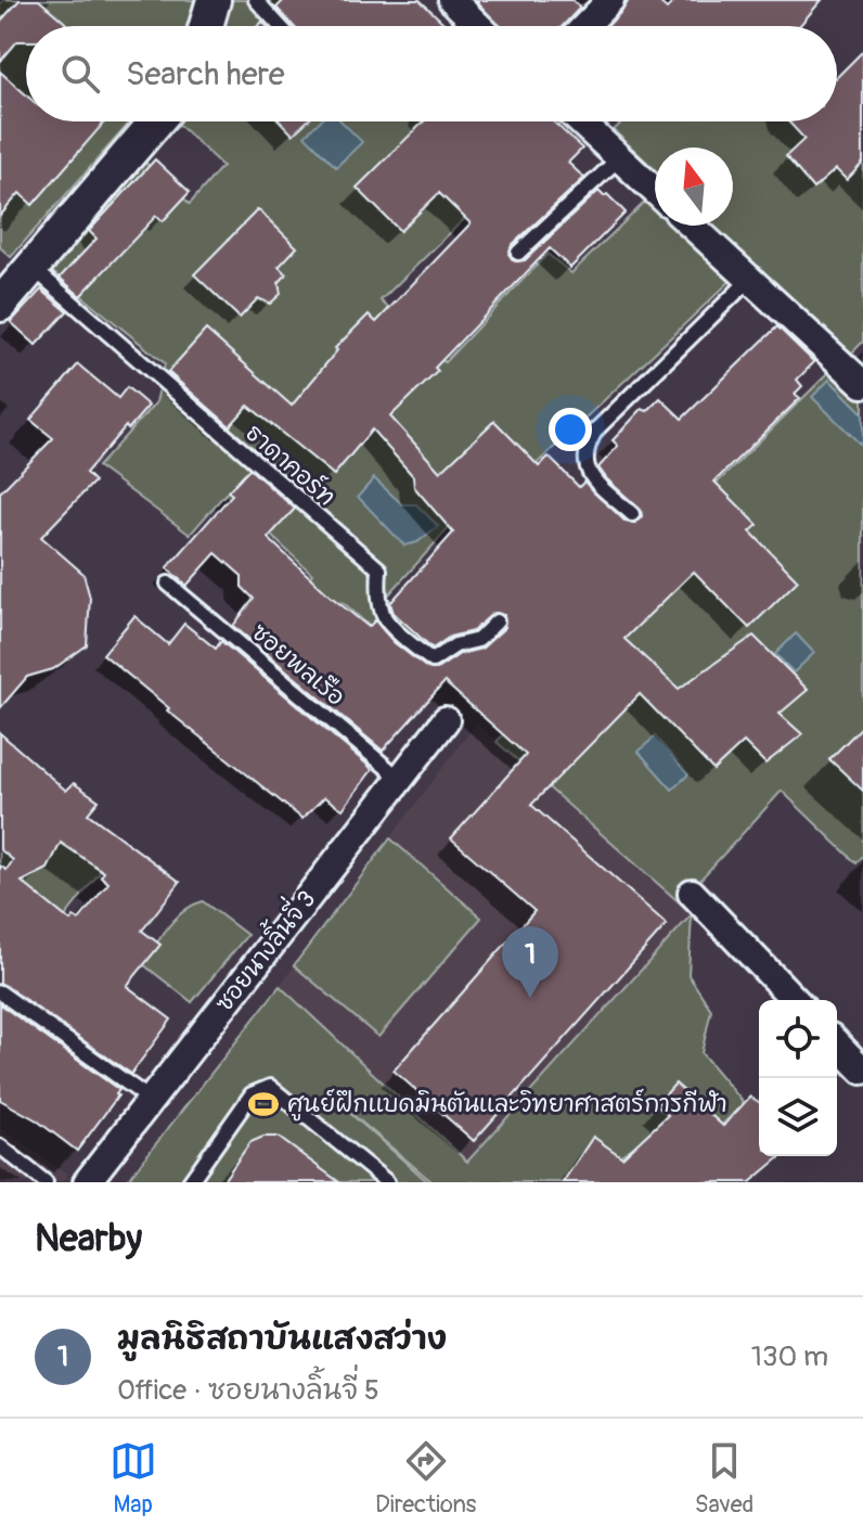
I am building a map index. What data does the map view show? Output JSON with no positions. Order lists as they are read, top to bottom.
{
  "streets": {
    "street": ["ซอยนางลิ้นจี่ 3"],
    "lane": ["ธาดาคอร์ท", "ซอยพลเรือ"]
  },
  "crossings": [
    ["ซอยพลเรือ", "ซอยนางลิ้นจี่ 3"]
  ],
  "places": {
    "sports": ["ศูนย์ฝึกแบดมินตันและวิทยาศาสตร์การกีฬา"]
  },
  "north": "top",
  "page": {
    "search": "Search here",
    "pins": "1",
    "heading": "Nearby",
    "list": [
      {
        "mark": "1",
        "name": "มูลนิธิสถาบันแสงสว่าง",
        "note": "Office · ซอยนางลิ้นจี่ 5",
        "value": "130 m"
      }
    ],
    "nav": ["Map", "Directions", "Saved"]
  }
}
